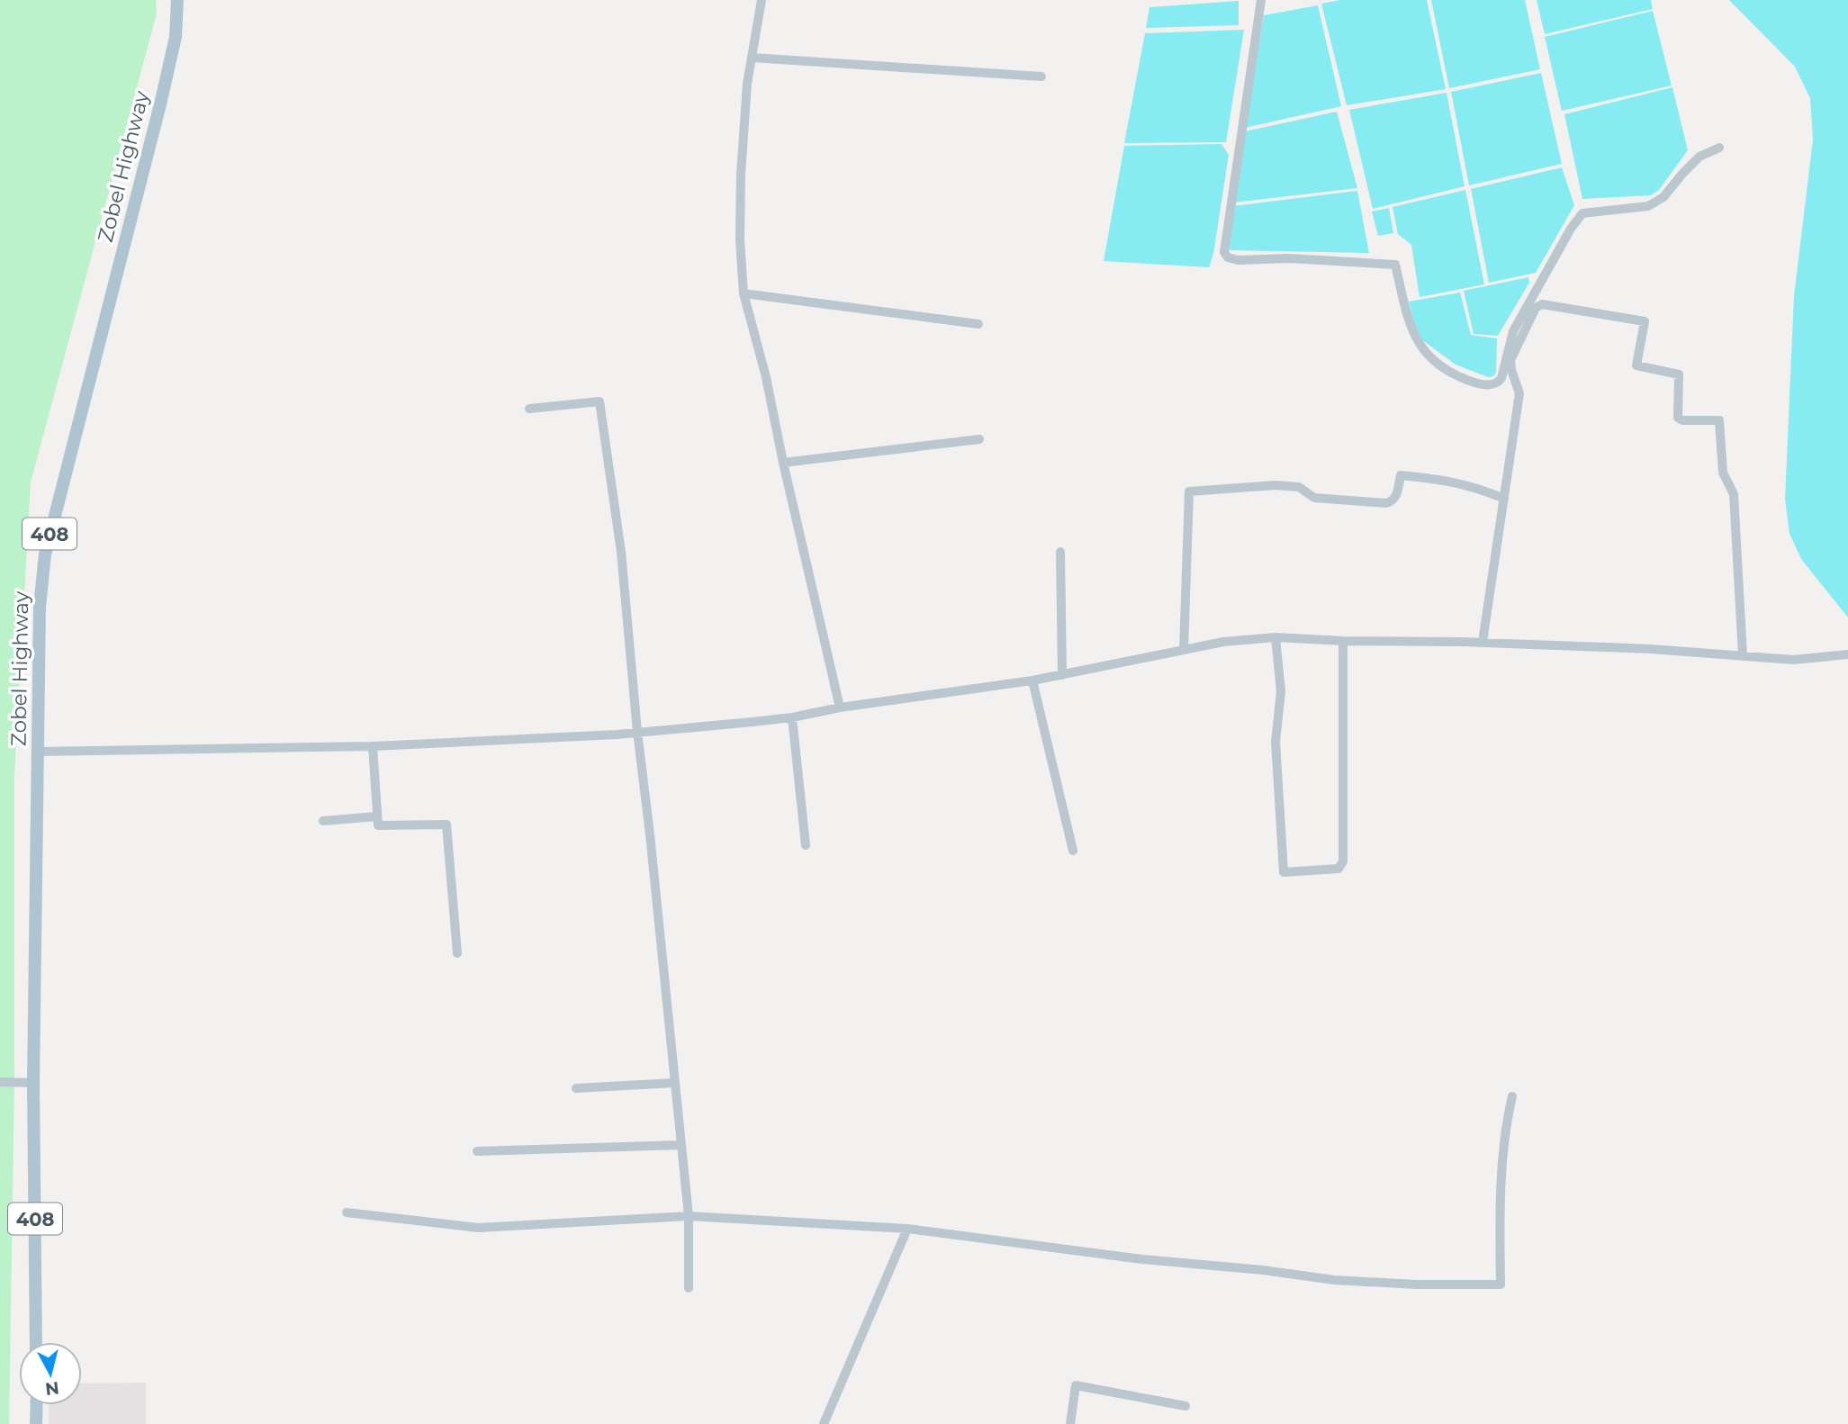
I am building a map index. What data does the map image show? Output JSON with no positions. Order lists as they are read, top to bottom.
{
  "streets": {
    "main road": ["Zobel Highway", "408"]
  },
  "north": "bottom"
}
